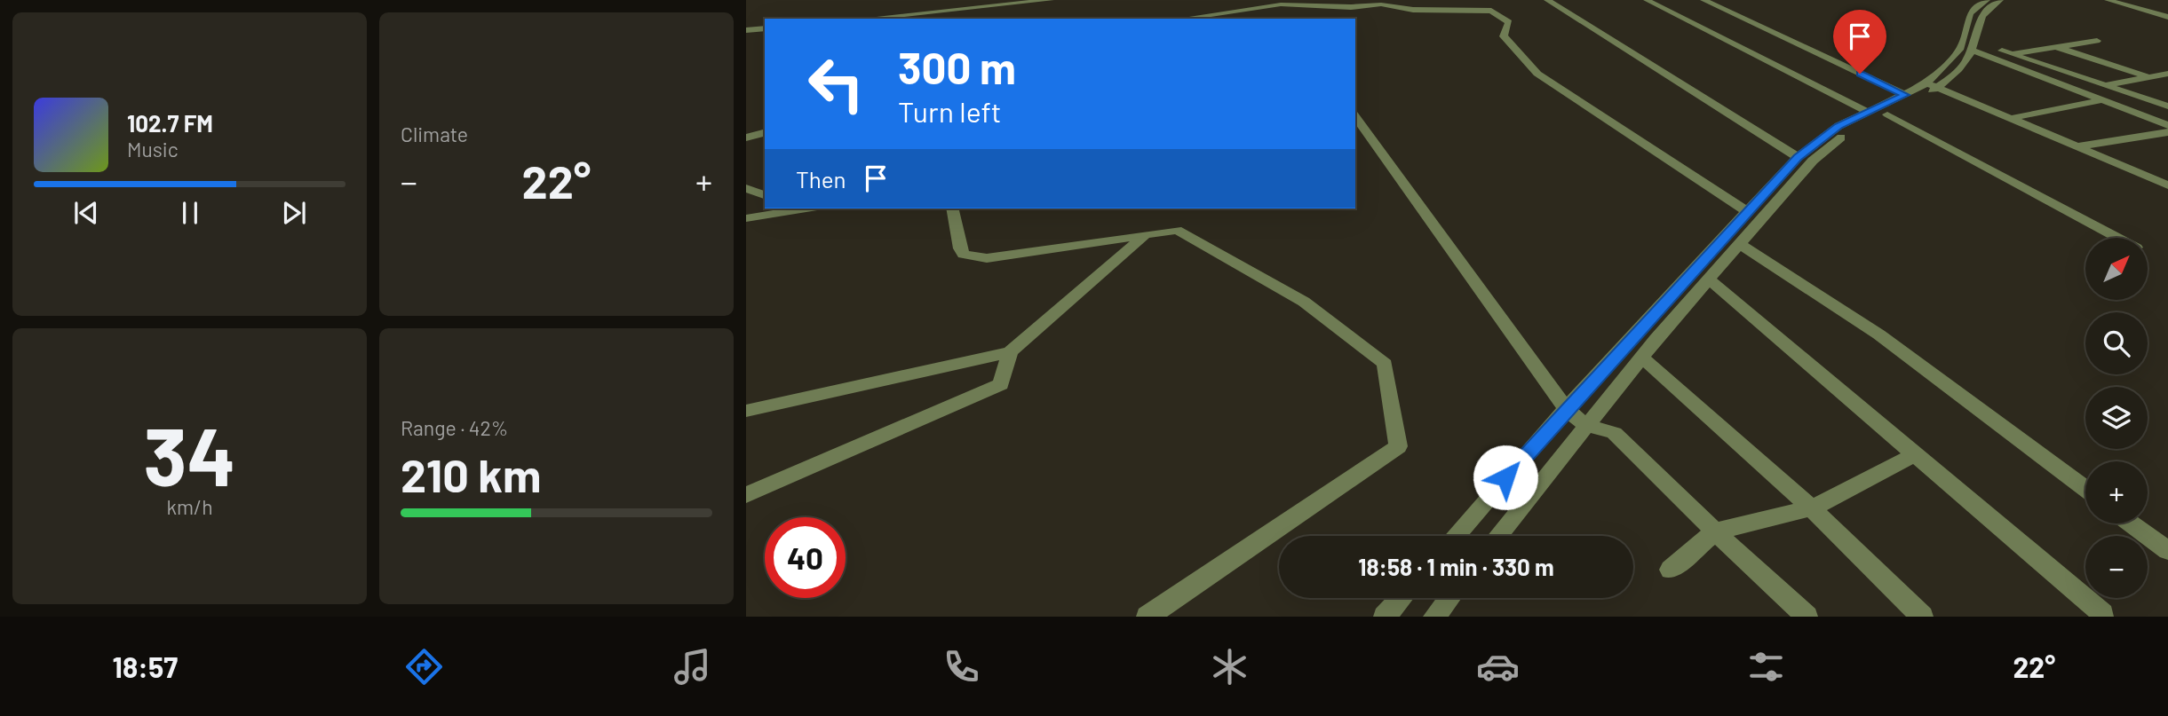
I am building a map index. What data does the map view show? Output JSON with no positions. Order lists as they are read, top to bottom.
{
  "north": "top right",
  "page": {
    "tile": [
      "Climate",
      ["34", "km/h"],
      ["Range · 42%", "210 km"]
    ],
    "turn": ["300 m", "Turn left"],
    "song": ["102.7 FM", "Music"],
    "then": "Then",
    "heat": ["−", "22°", "+"],
    "map_buttons": ["+", "−"],
    "limit": "40",
    "trip": "18:58 · 1 min · 330 m",
    "tabs": ["18:57", "22°"]
  }
}
